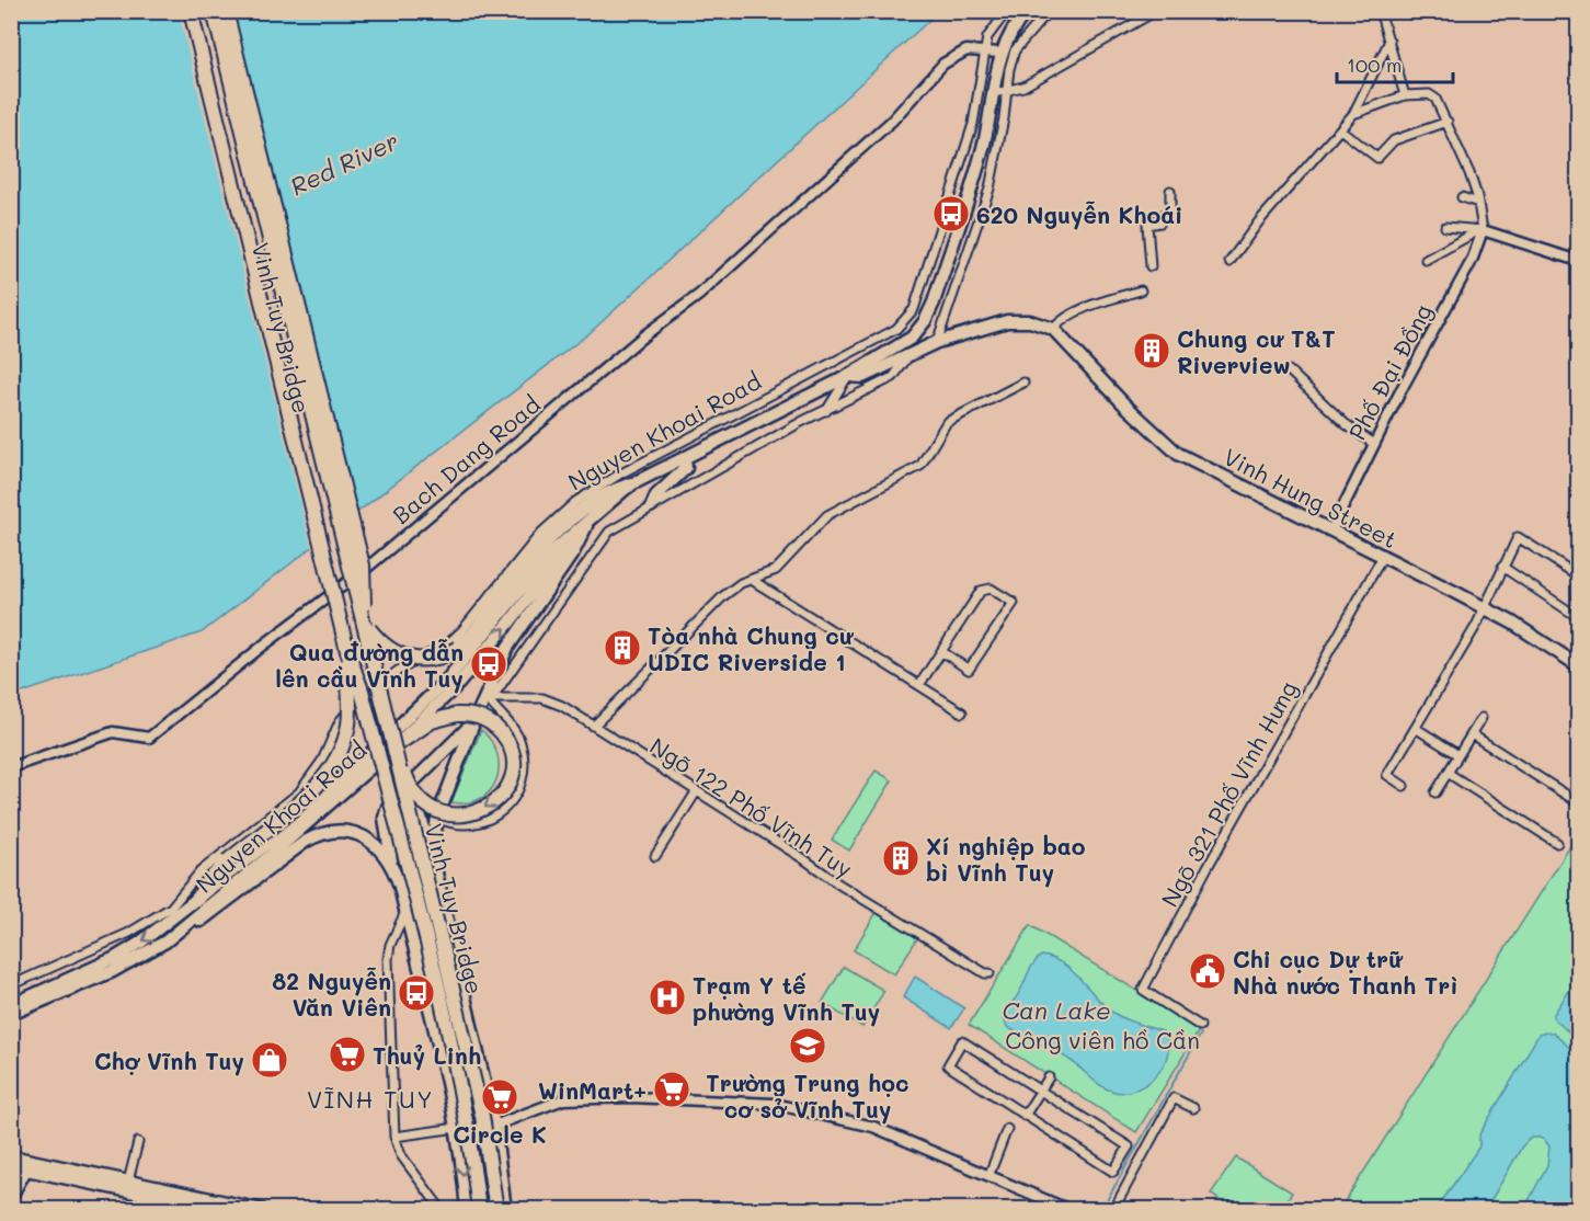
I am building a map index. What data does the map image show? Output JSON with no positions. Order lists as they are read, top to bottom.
{
  "streets": {
    "highway": ["Vinh Tuy Bridge"],
    "main road": ["Nguyen Khoai Road", "Vinh Hung Street"],
    "street": ["Phố Đại Đồng", "Ngõ 321 Phố Vĩnh Hưng", "Ngõ 122 Phố Vĩnh Tuy"]
  },
  "crossings": [
    ["Vinh Tuy Bridge", "Nguyen Khoai Road"],
    ["Phố Đại Đồng", "Vinh Hung Street"],
    ["Vinh Hung Street", "Ngõ 321 Phố Vĩnh Hưng"]
  ],
  "districts": ["VĨNH TUY"],
  "water": ["Red River", "Can Lake"],
  "parks": ["Công viên hồ Cần"],
  "places": {
    "bus stop": ["620 Nguyễn Khoái", "Qua đường dẫn lên cầu Vĩnh Tuy", "82 Nguyễn Văn Viên"],
    "building": ["Chung cư T&T Riverview", "Tòa nhà Chung cư UDIC Riverside 1", "Xí nghiệp bao bì Vĩnh Tuy"],
    "public building": ["Chi cục Dự trữ Nhà nước Thanh Trì"],
    "hospital": ["Trạm Y tế phường Vĩnh Tuy"],
    "school or university": ["Trường Trung học cơ sở Vĩnh Tuy"],
    "supermarket": ["Thuỷ Linh", "WinMart+", "Circle K"],
    "shop": ["Chợ Vĩnh Tuy"]
  },
  "scale_bar": "100 m"
}
